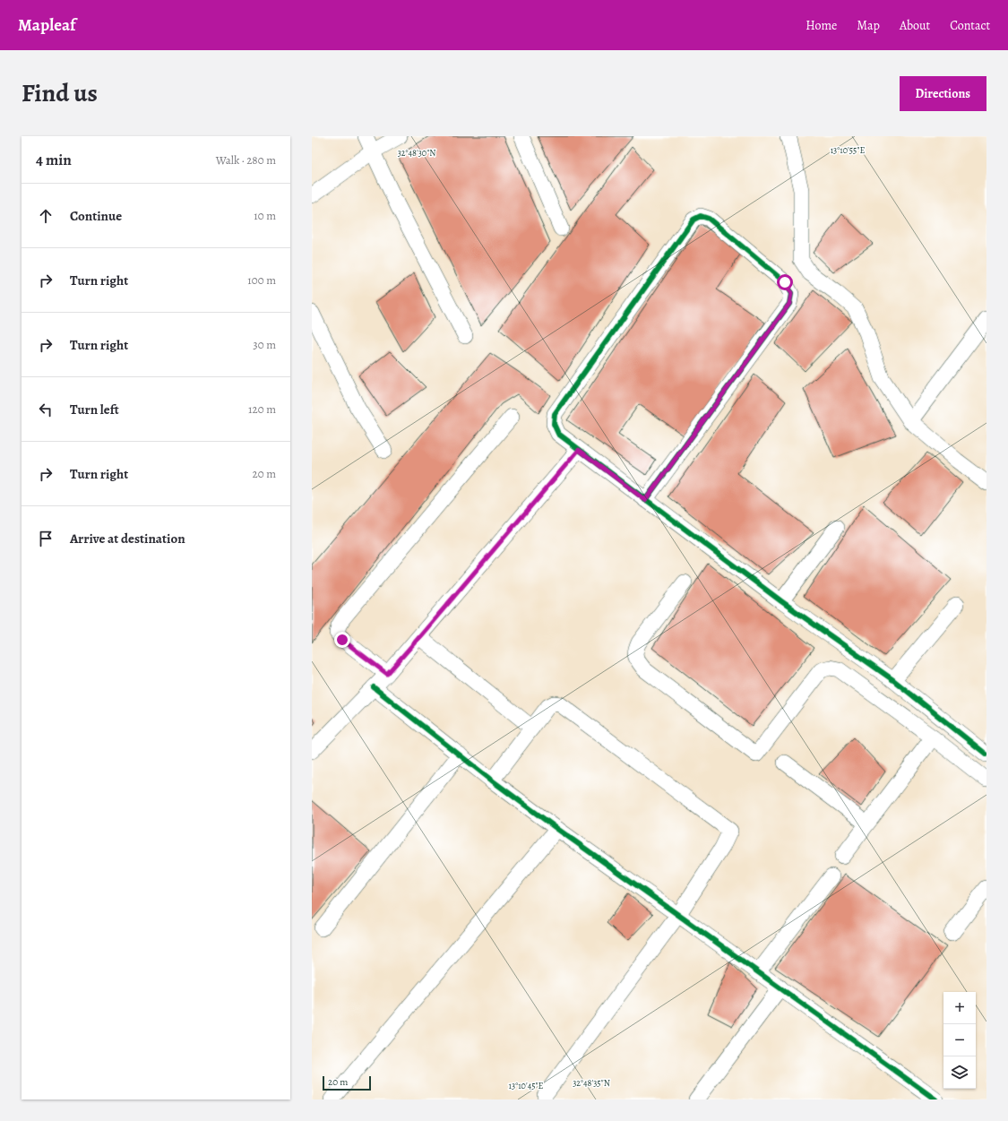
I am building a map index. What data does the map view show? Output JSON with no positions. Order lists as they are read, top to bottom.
{
  "scale_bar": "20 m",
  "page": {
    "header": "Mapleaf",
    "nav": [
      "Home",
      "Map",
      "About",
      "Contact"
    ],
    "title": "Find us",
    "buttons": "Directions",
    "heading": ["4 min", "Walk · 280 m"],
    "list": [
      ["Continue", "10 m"],
      ["Turn right", "100 m"],
      ["Turn right", "30 m"],
      ["Turn left", "120 m"],
      ["Turn right", "20 m"],
      "Arrive at destination"
    ],
    "map_buttons": ["+", "−"],
    "scale": "20 m"
  },
  "coordinates": [
    "13°10'55\"E",
    "32°48'30\"N",
    "32°48'35\"N",
    "13°10'45\"E"
  ]
}
